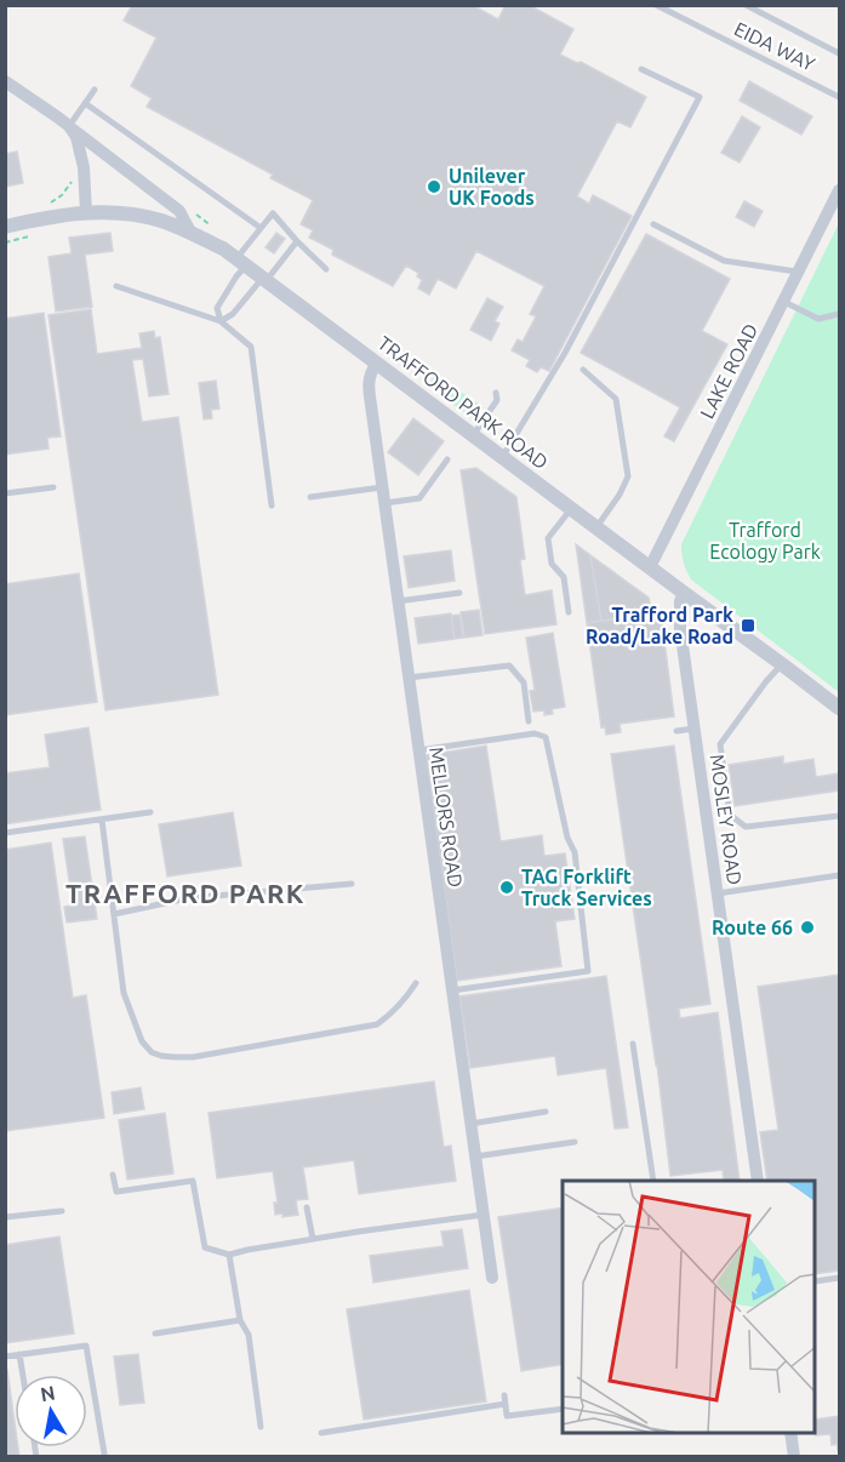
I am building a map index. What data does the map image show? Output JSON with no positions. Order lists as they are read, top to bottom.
{
  "streets": {
    "street": [
      "LAKE ROAD",
      "TRAFFORD PARK ROAD",
      "MELLORS ROAD",
      "MOSLEY ROAD"
    ],
    "lane": ["EIDA WAY"]
  },
  "crossings": [
    ["LAKE ROAD", "TRAFFORD PARK ROAD"],
    ["TRAFFORD PARK ROAD", "MELLORS ROAD"],
    ["TRAFFORD PARK ROAD", "MOSLEY ROAD"]
  ],
  "districts": ["TRAFFORD PARK"],
  "parks": ["Trafford Ecology Park"],
  "places": {
    "other": ["Unilever UK Foods", "TAG Forklift Truck Services", "Route 66"],
    "transit": ["Trafford Park Road/Lake Road"]
  },
  "north": "top"
}
